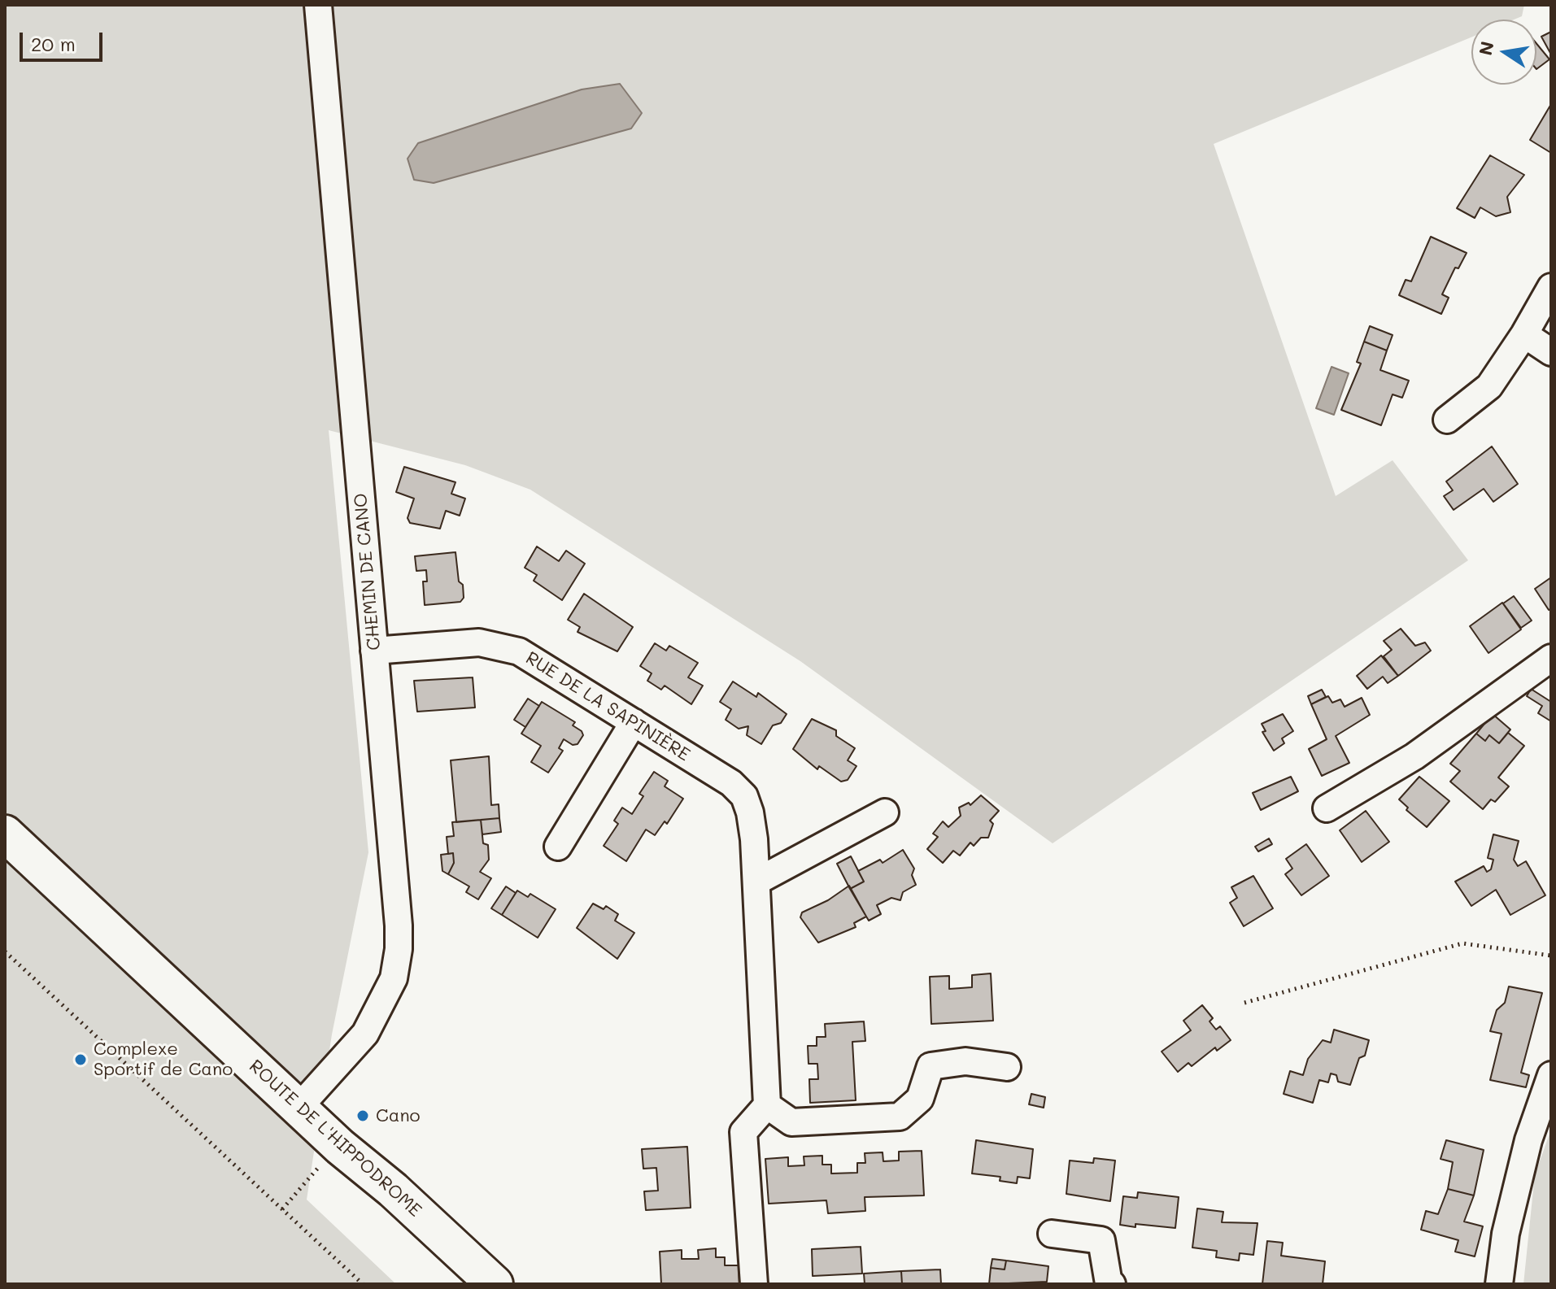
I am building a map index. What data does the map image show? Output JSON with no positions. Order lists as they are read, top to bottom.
{
  "streets": {
    "main road": ["ROUTE DE L'HIPPODROME"],
    "street": ["CHEMIN DE CANO", "RUE DE LA SAPINIÈRE"]
  },
  "crossings": [
    ["CHEMIN DE CANO", "RUE DE LA SAPINIÈRE"],
    ["CHEMIN DE CANO", "ROUTE DE L'HIPPODROME"]
  ],
  "places": ["Complexe Sportif de Cano", "Cano"],
  "scale_bar": "20 m",
  "north": "left"
}
